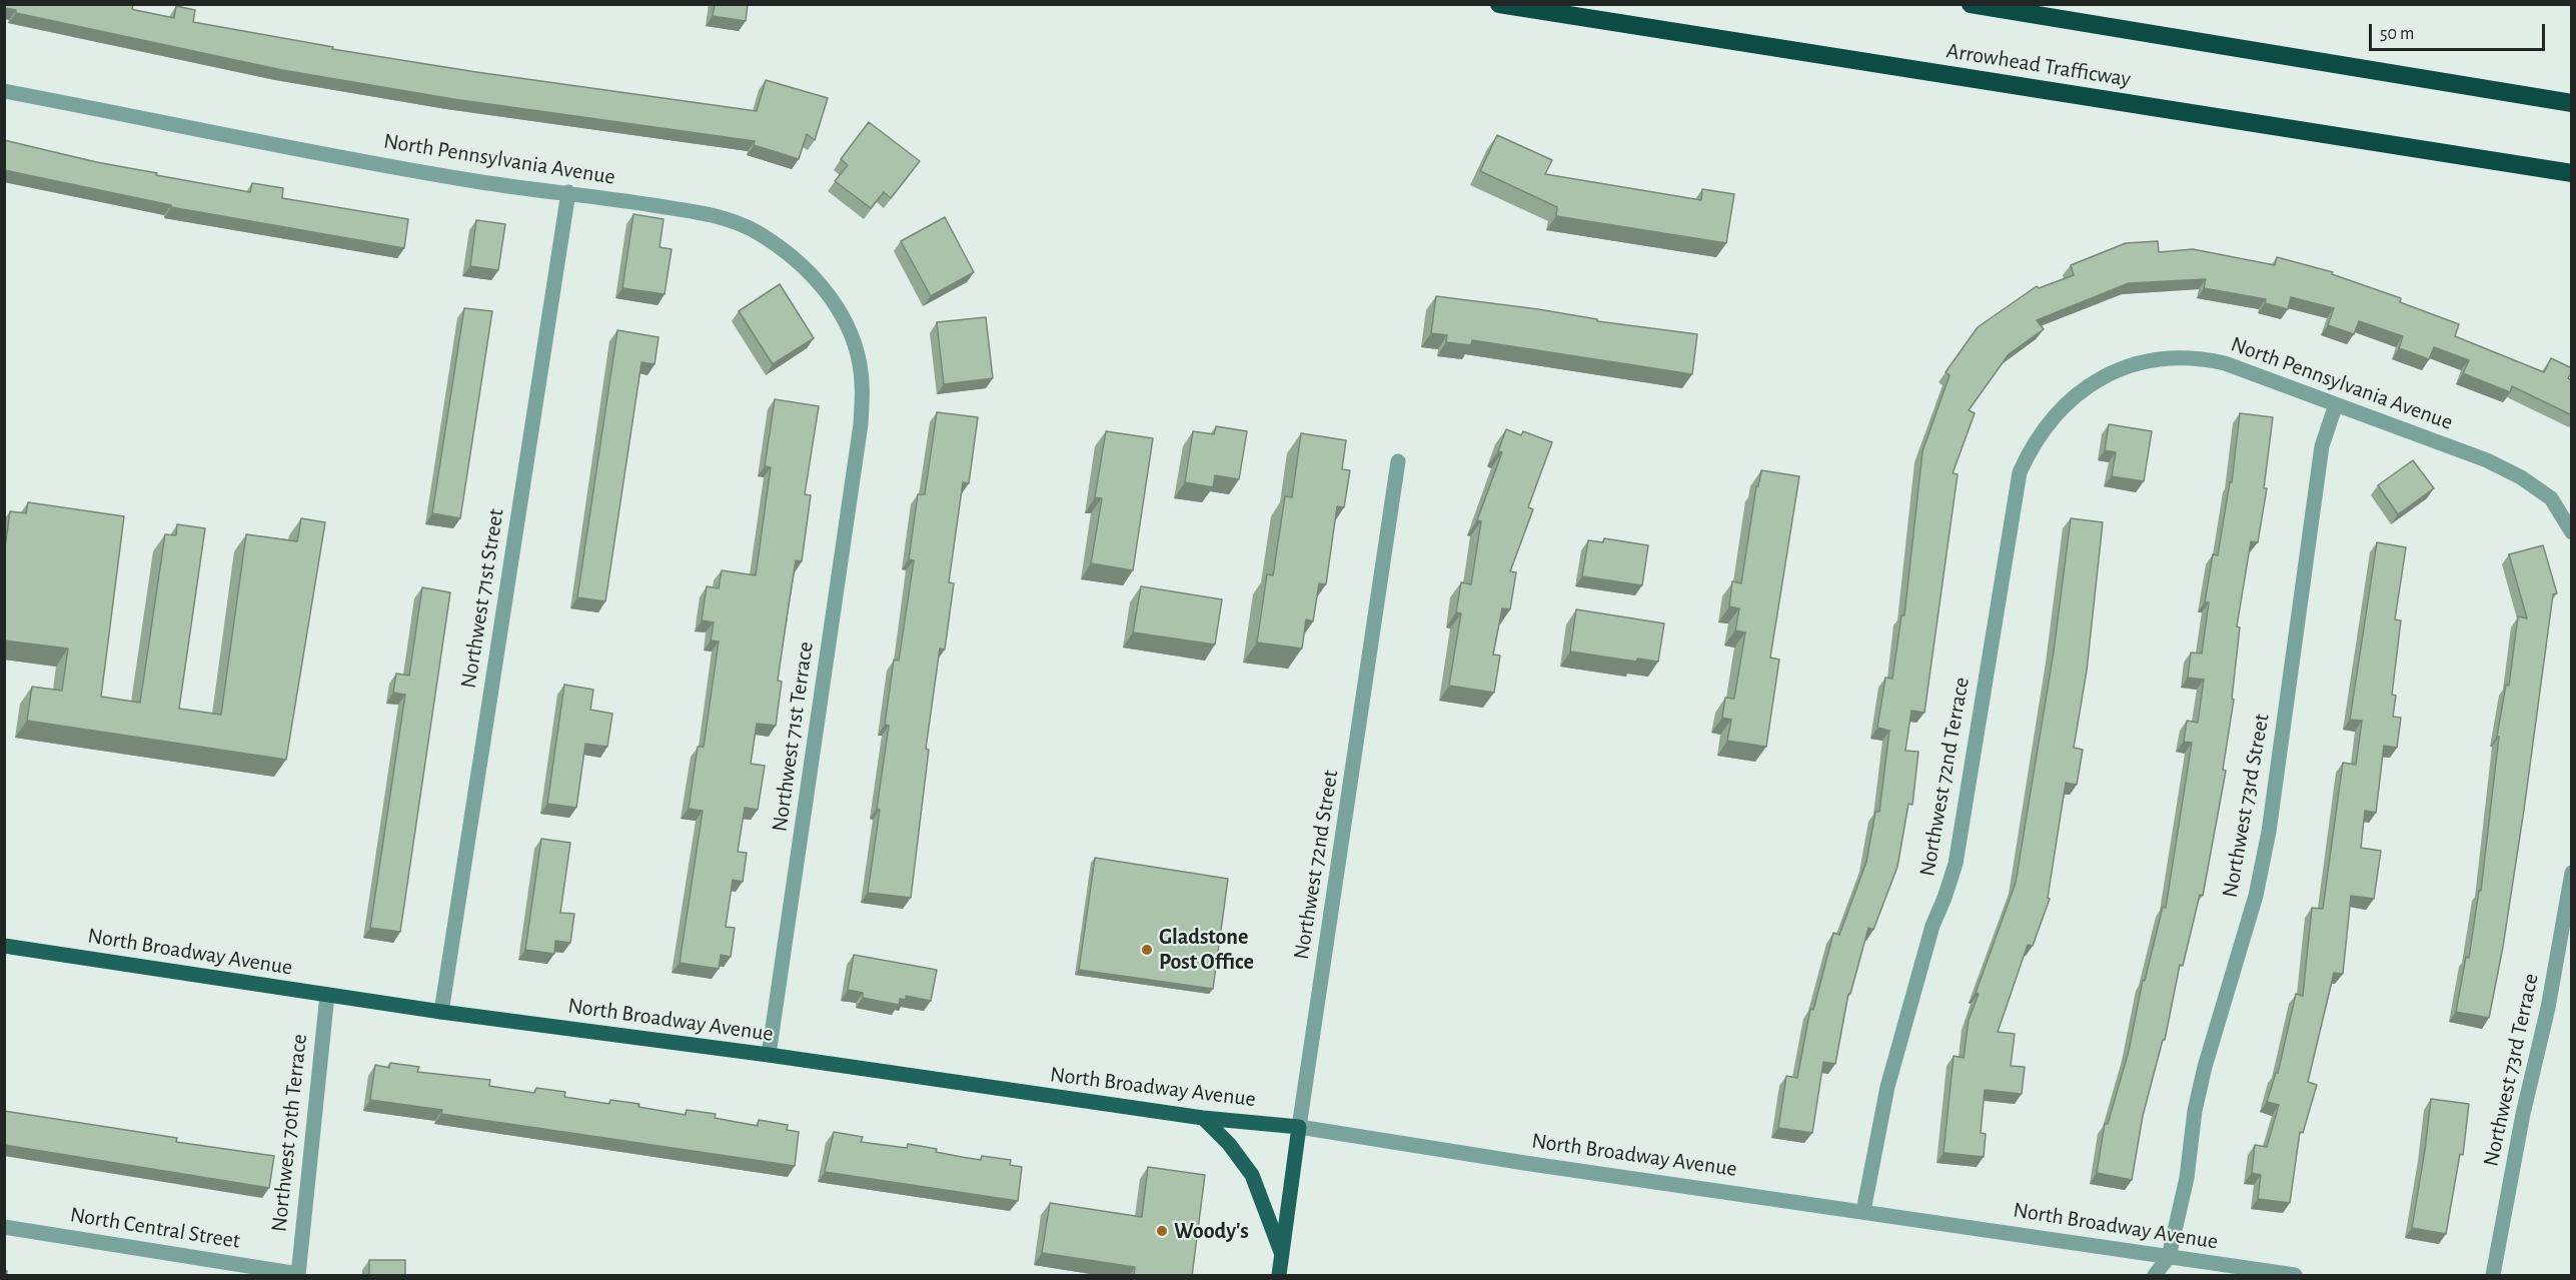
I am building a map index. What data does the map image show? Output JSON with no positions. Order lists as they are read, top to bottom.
{
  "streets": {
    "highway": ["Arrowhead Trafficway"],
    "main road": ["Northwest 72nd Street", "North Broadway Avenue"],
    "street": [
      "North Pennsylvania Avenue",
      "Northwest 71st Street",
      "Northwest 71st Terrace",
      "Northwest 72nd Terrace",
      "Northwest 73rd Street",
      "Northwest 73rd Terrace",
      "Northwest 70th Terrace",
      "North Central Street"
    ]
  },
  "crossings": [
    ["North Pennsylvania Avenue", "Northwest 71st Street"],
    ["North Pennsylvania Avenue", "Northwest 71st Terrace"],
    ["North Pennsylvania Avenue", "Northwest 72nd Terrace"],
    ["North Pennsylvania Avenue", "Northwest 73rd Street"],
    ["Northwest 71st Street", "North Broadway Avenue"],
    ["Northwest 71st Terrace", "North Broadway Avenue"],
    ["Northwest 72nd Terrace", "North Broadway Avenue"],
    ["Northwest 73rd Street", "North Broadway Avenue"],
    ["Northwest 72nd Street", "North Broadway Avenue"],
    ["North Broadway Avenue", "Northwest 70th Terrace"],
    ["Northwest 70th Terrace", "North Central Street"]
  ],
  "places": ["Gladstone Post Office", "Woody's"],
  "scale_bar": "50 m"
}
